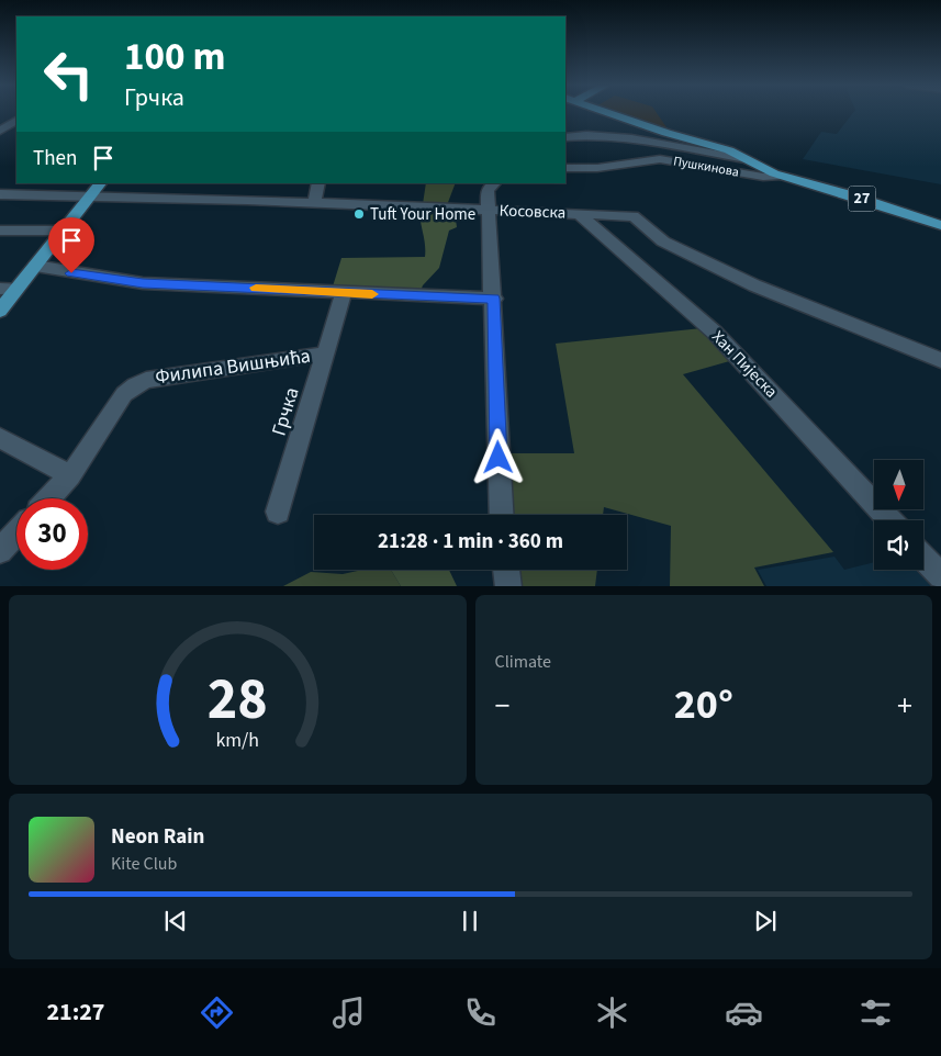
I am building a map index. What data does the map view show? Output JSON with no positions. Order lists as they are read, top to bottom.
{
  "streets": {
    "main road": ["27"],
    "street": [
      "Пушкинова",
      "Косовска",
      "Хан Пијеска",
      "Филипа Вишњића",
      "Грчка"
    ]
  },
  "crossings": [
    ["Пушкинова", "27"],
    ["Косовска", "Хан Пијеска"],
    ["Филипа Вишњића", "Грчка"]
  ],
  "places": ["Tuft Your Home"],
  "north": "bottom",
  "page": {
    "turn": ["100 m", "Грчка"],
    "then": "Then",
    "limit": "30",
    "trip": "21:28 · 1 min · 360 m",
    "tile": "Climate",
    "heat": ["−", "20°", "+"],
    "song": ["Neon Rain", "Kite Club"],
    "tabs": "21:27",
    "gauge": ["28", "km/h"]
  }
}
